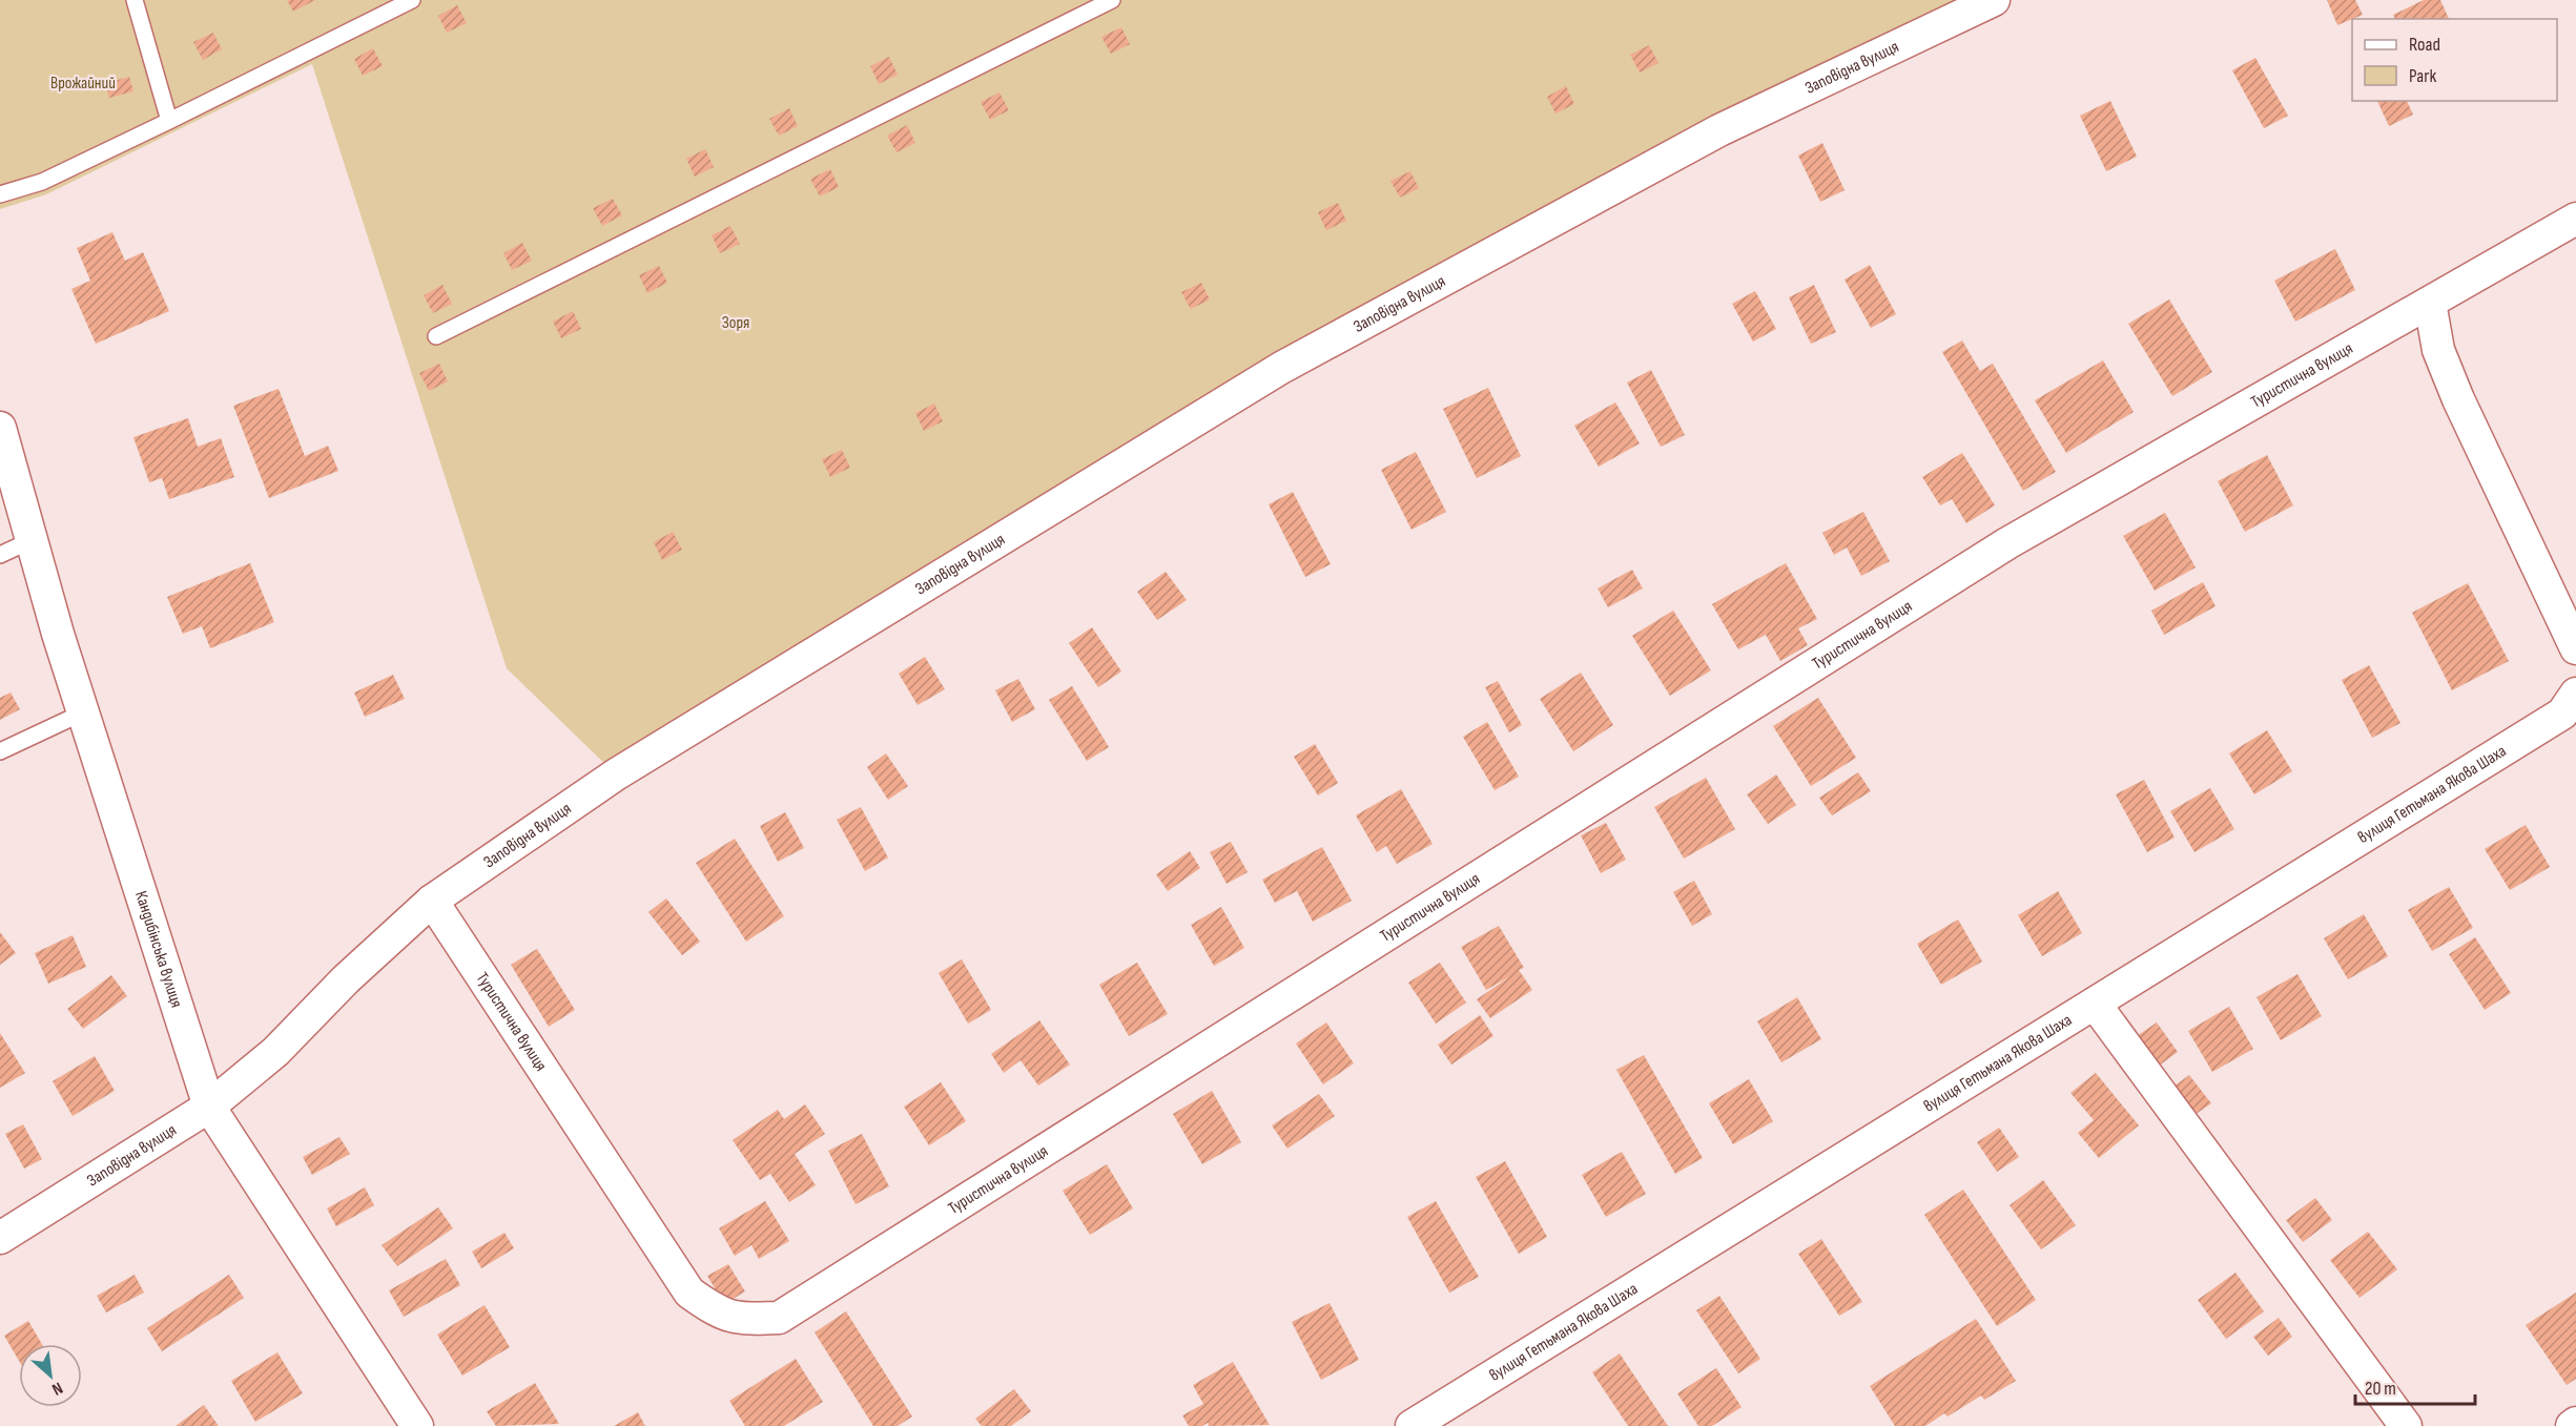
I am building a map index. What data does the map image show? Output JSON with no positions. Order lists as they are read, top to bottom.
{
  "streets": {
    "street": [
      "Заповідна вулиця",
      "Туристична вулиця",
      "вулиця Гетьмана Якова Шаха",
      "Кандибінська вулиця"
    ]
  },
  "crossings": [
    ["Заповідна вулиця", "Туристична вулиця"],
    ["Заповідна вулиця", "Кандибінська вулиця"]
  ],
  "parks": ["Врожайний", "Зоря"],
  "legend": ["Road", "Park"],
  "scale_bar": "20 m",
  "north": "bottom right"
}
